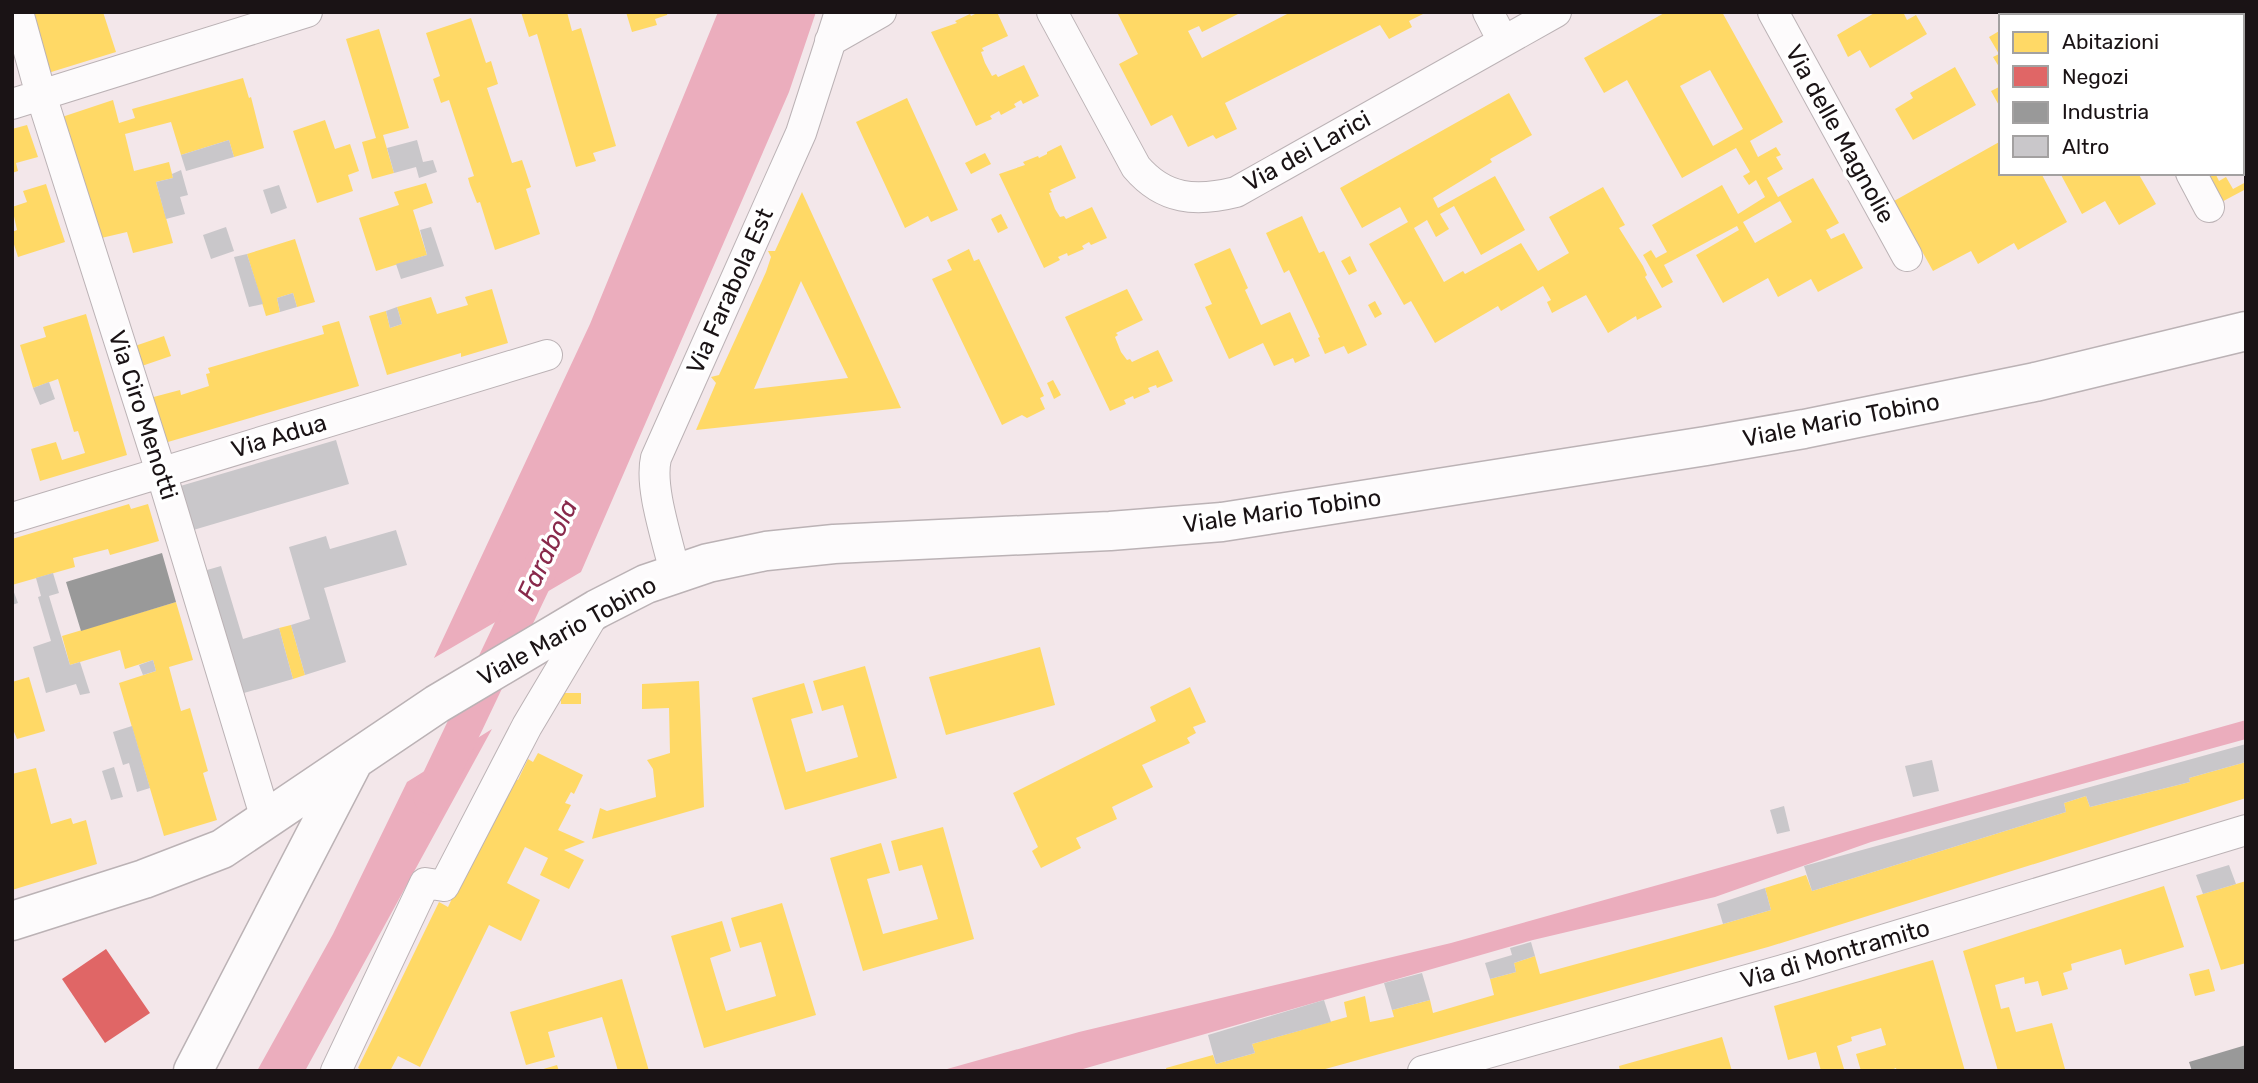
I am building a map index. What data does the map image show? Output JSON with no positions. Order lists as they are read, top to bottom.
{
  "streets": {
    "main road": ["Viale Mario Tobino"],
    "street": [
      "Via delle Magnolie",
      "Via dei Larici",
      "Via Farabola Est",
      "Via Ciro Menotti",
      "Via Adua",
      "Via di Montramito"
    ]
  },
  "crossings": [
    ["Via Farabola Est", "Viale Mario Tobino"],
    ["Via Ciro Menotti", "Viale Mario Tobino"],
    ["Via Ciro Menotti", "Via Adua"]
  ],
  "water": ["Farabola"],
  "legend": [
    "Abitazioni",
    "Negozi",
    "Industria",
    "Altro"
  ]
}
